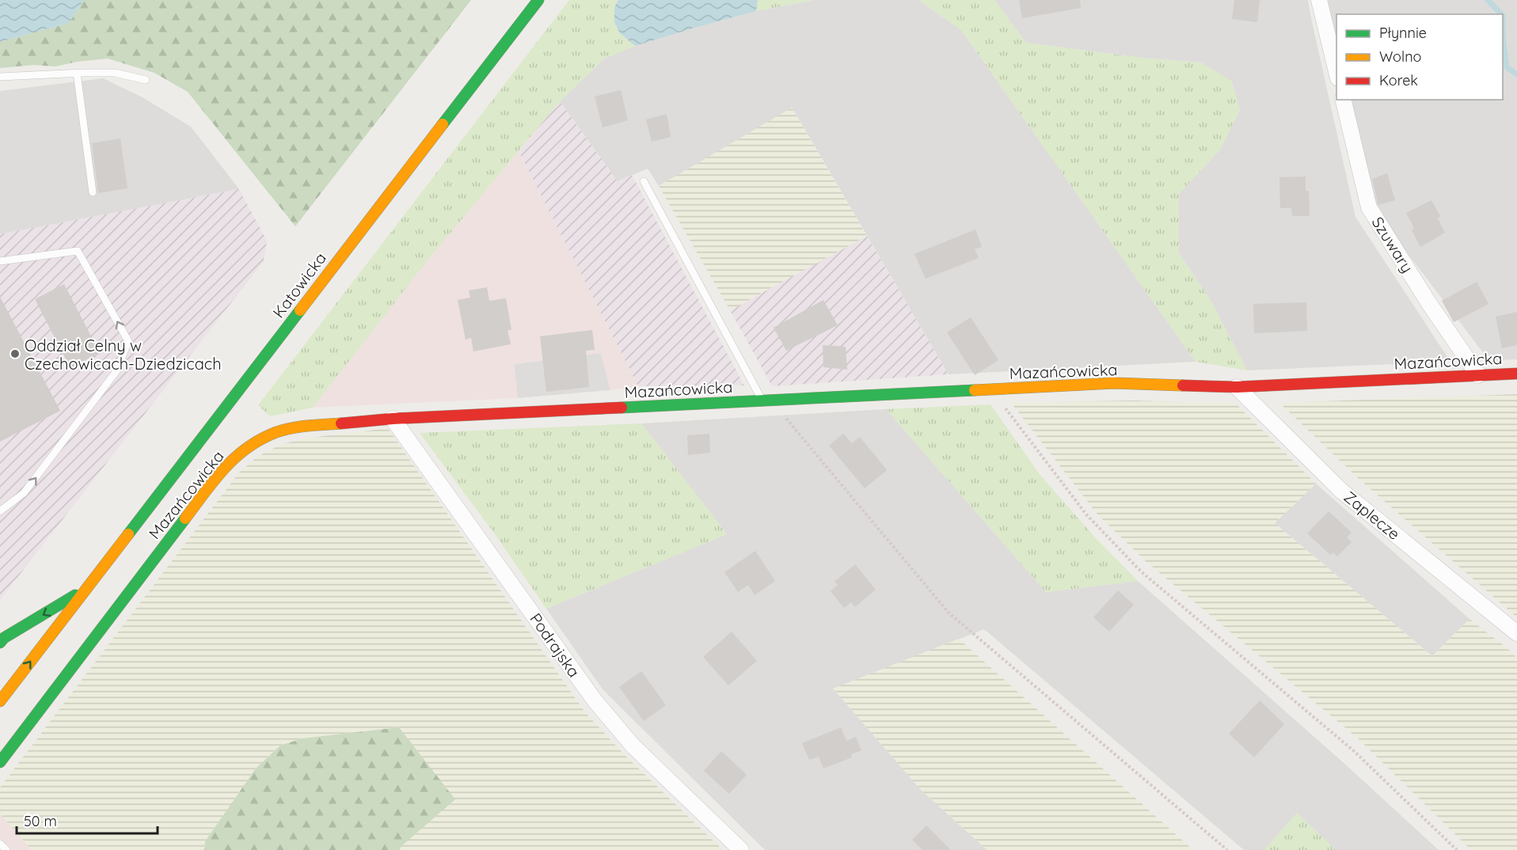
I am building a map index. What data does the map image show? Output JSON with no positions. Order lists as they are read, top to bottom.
{
  "streets": {
    "street": [
      "Szuwary",
      "Katowicka",
      "Mazańcowicka",
      "Zaplecze",
      "Podrajska"
    ]
  },
  "crossings": [
    ["Szuwary", "Mazańcowicka"],
    ["Mazańcowicka", "Zaplecze"],
    ["Mazańcowicka", "Podrajska"]
  ],
  "places": ["Oddział Celny w Czechowicach-Dziedzicach"],
  "legend": ["Płynnie", "Wolno", "Korek"],
  "scale_bar": "50 m"
}
